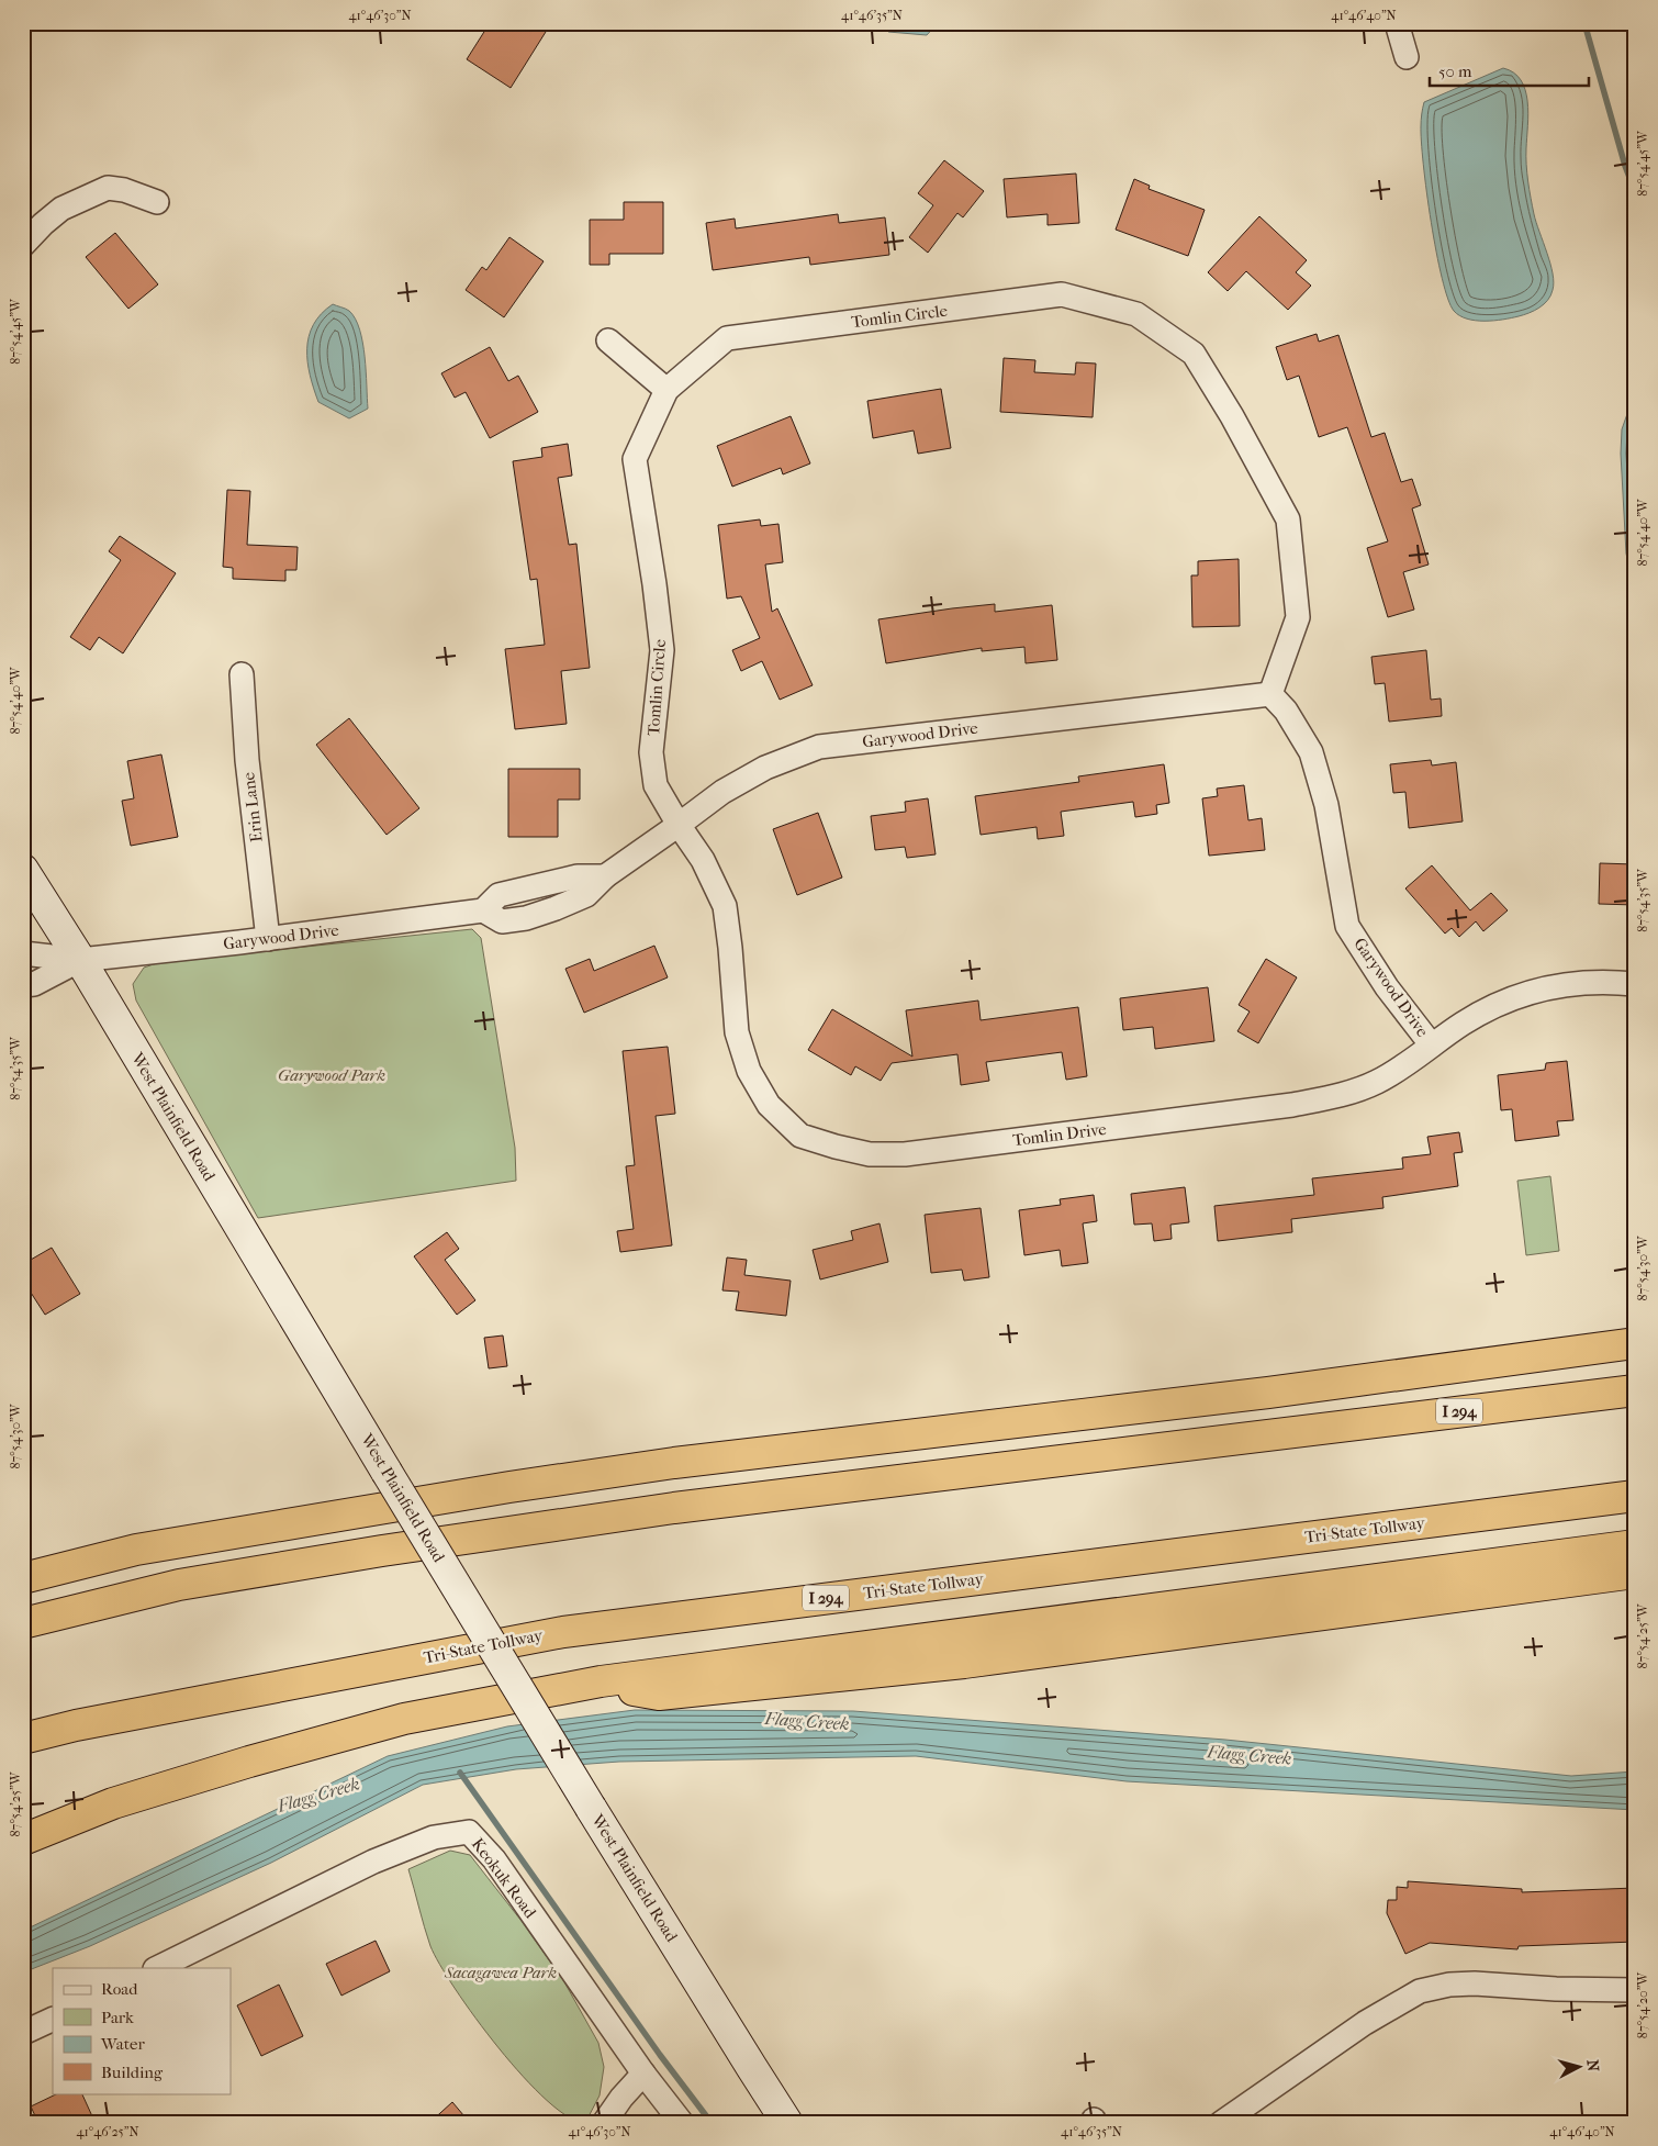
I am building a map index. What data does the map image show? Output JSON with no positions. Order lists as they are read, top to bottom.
{
  "streets": {
    "highway": ["I 294", "Tri-State Tollway"],
    "main road": ["West Plainfield Road"],
    "street": [
      "Tomlin Circle",
      "Garywood Drive",
      "Erin Lane",
      "Tomlin Drive",
      "Keokuk Road"
    ]
  },
  "crossings": [
    ["Tomlin Circle", "Garywood Drive"],
    ["Tomlin Circle", "Tomlin Drive"],
    ["Garywood Drive", "Erin Lane"],
    ["Garywood Drive", "West Plainfield Road"],
    ["Garywood Drive", "Tomlin Drive"]
  ],
  "water": ["Flagg Creek"],
  "parks": ["Garywood Park", "Sacagawea Park"],
  "legend": [
    "Road",
    "Park",
    "Water",
    "Building"
  ],
  "scale_bar": "50 m",
  "north": "right",
  "coordinates": [
    "41°46'30\"N",
    "41°46'35\"N",
    "41°46'40\"N",
    "87°54'45\"W",
    "87°54'40\"W",
    "87°54'35\"W",
    "87°54'30\"W",
    "87°54'25\"W",
    "87°54'20\"W",
    "41°46'25\"N"
  ]
}
